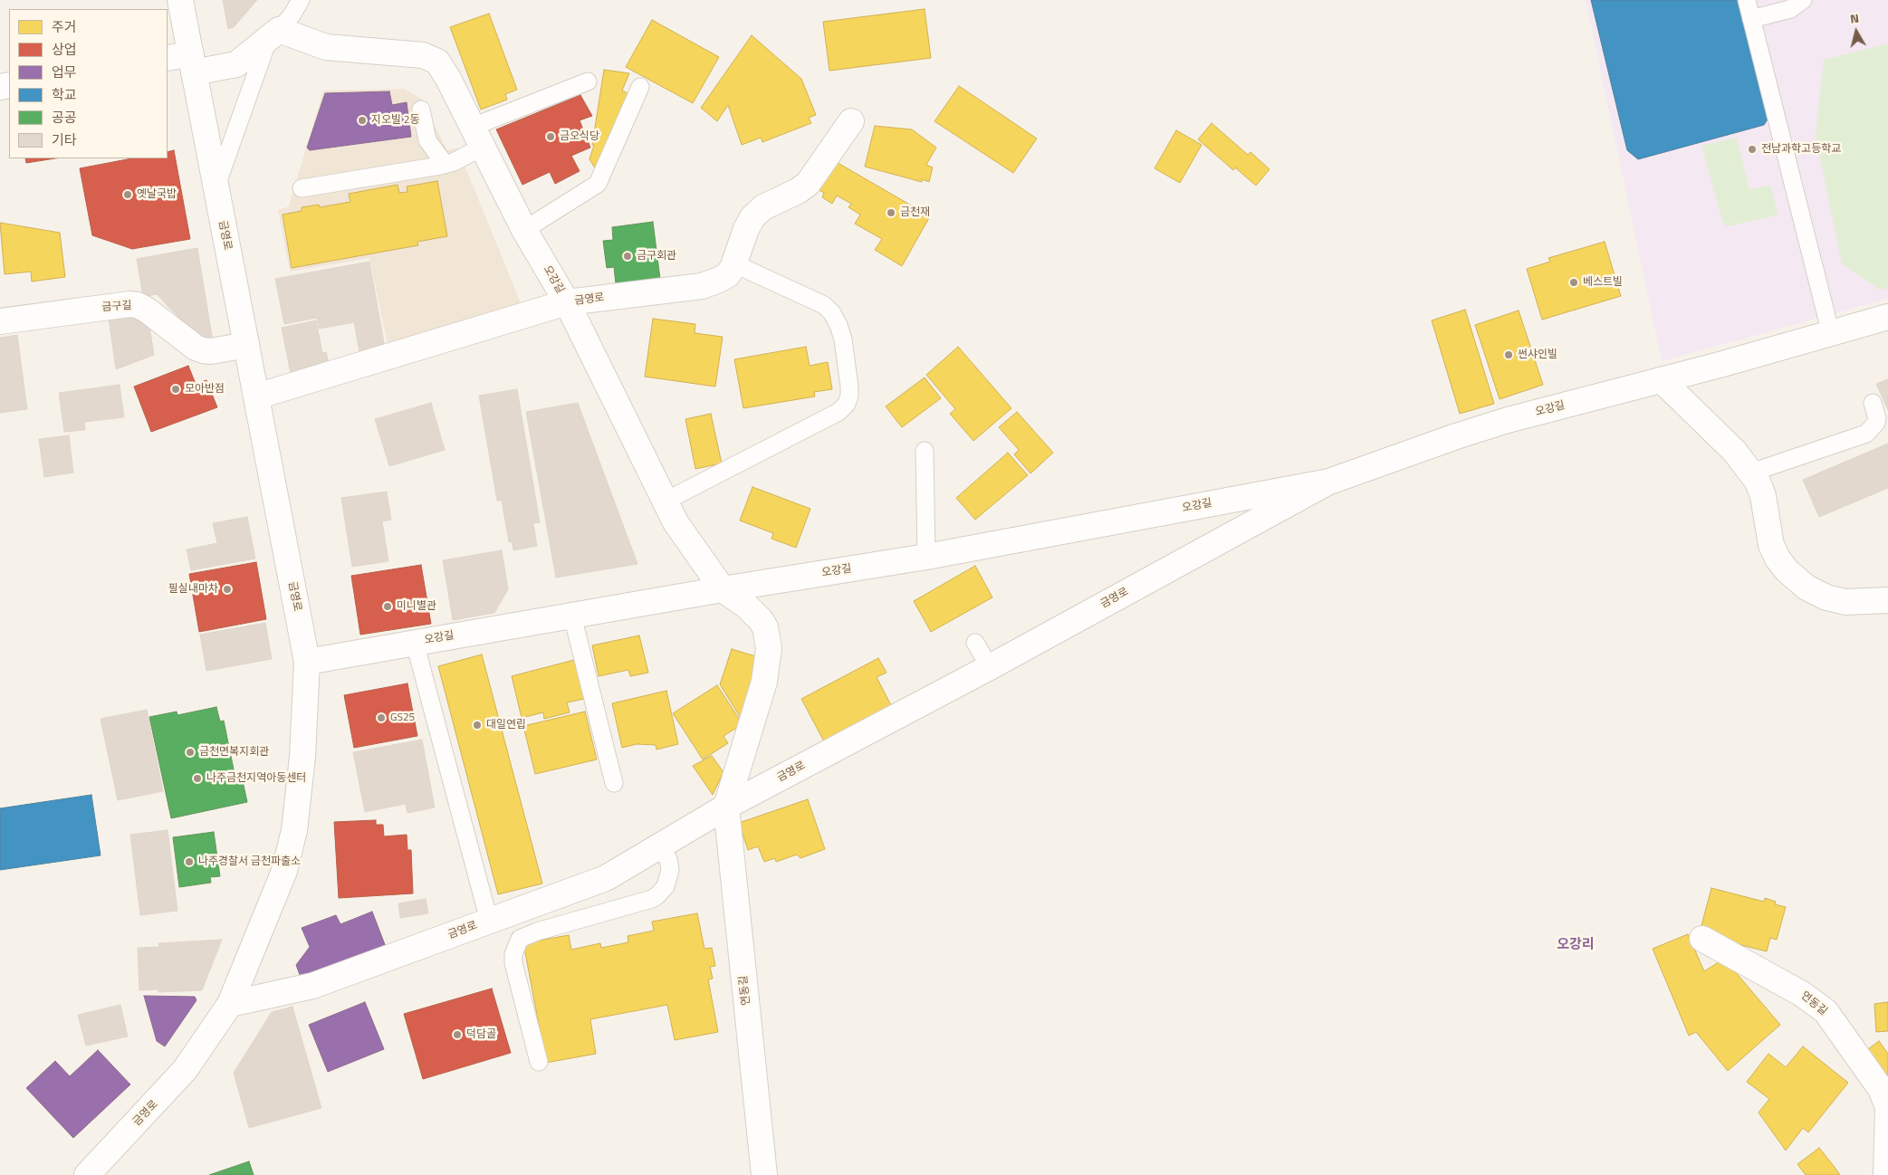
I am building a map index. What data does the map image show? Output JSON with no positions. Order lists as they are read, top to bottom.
{
  "streets": {
    "street": [
      "금영로",
      "오강길",
      "금구길",
      "연동길"
    ]
  },
  "crossings": [
    ["금영로", "오강길"],
    ["금영로", "금구길"],
    ["금영로", "연동길"],
    ["오강길", "연동길"]
  ],
  "districts": ["오강리"],
  "places": [
    "지오빌 2동",
    "금오식당",
    "전남과학고등학교",
    "옛날국밥",
    "금천재",
    "금구회관",
    "베스트빌",
    "썬샤인빌",
    "모아반점",
    "필실내마차",
    "미니별관",
    "GS25",
    "대일연립",
    "금천면복지회관",
    "나주금천지역아동센터",
    "나주경찰서 금천파출소",
    "덕담골"
  ],
  "legend": [
    "주거",
    "상업",
    "업무",
    "학교",
    "공공",
    "기타"
  ],
  "north": "top"
}
